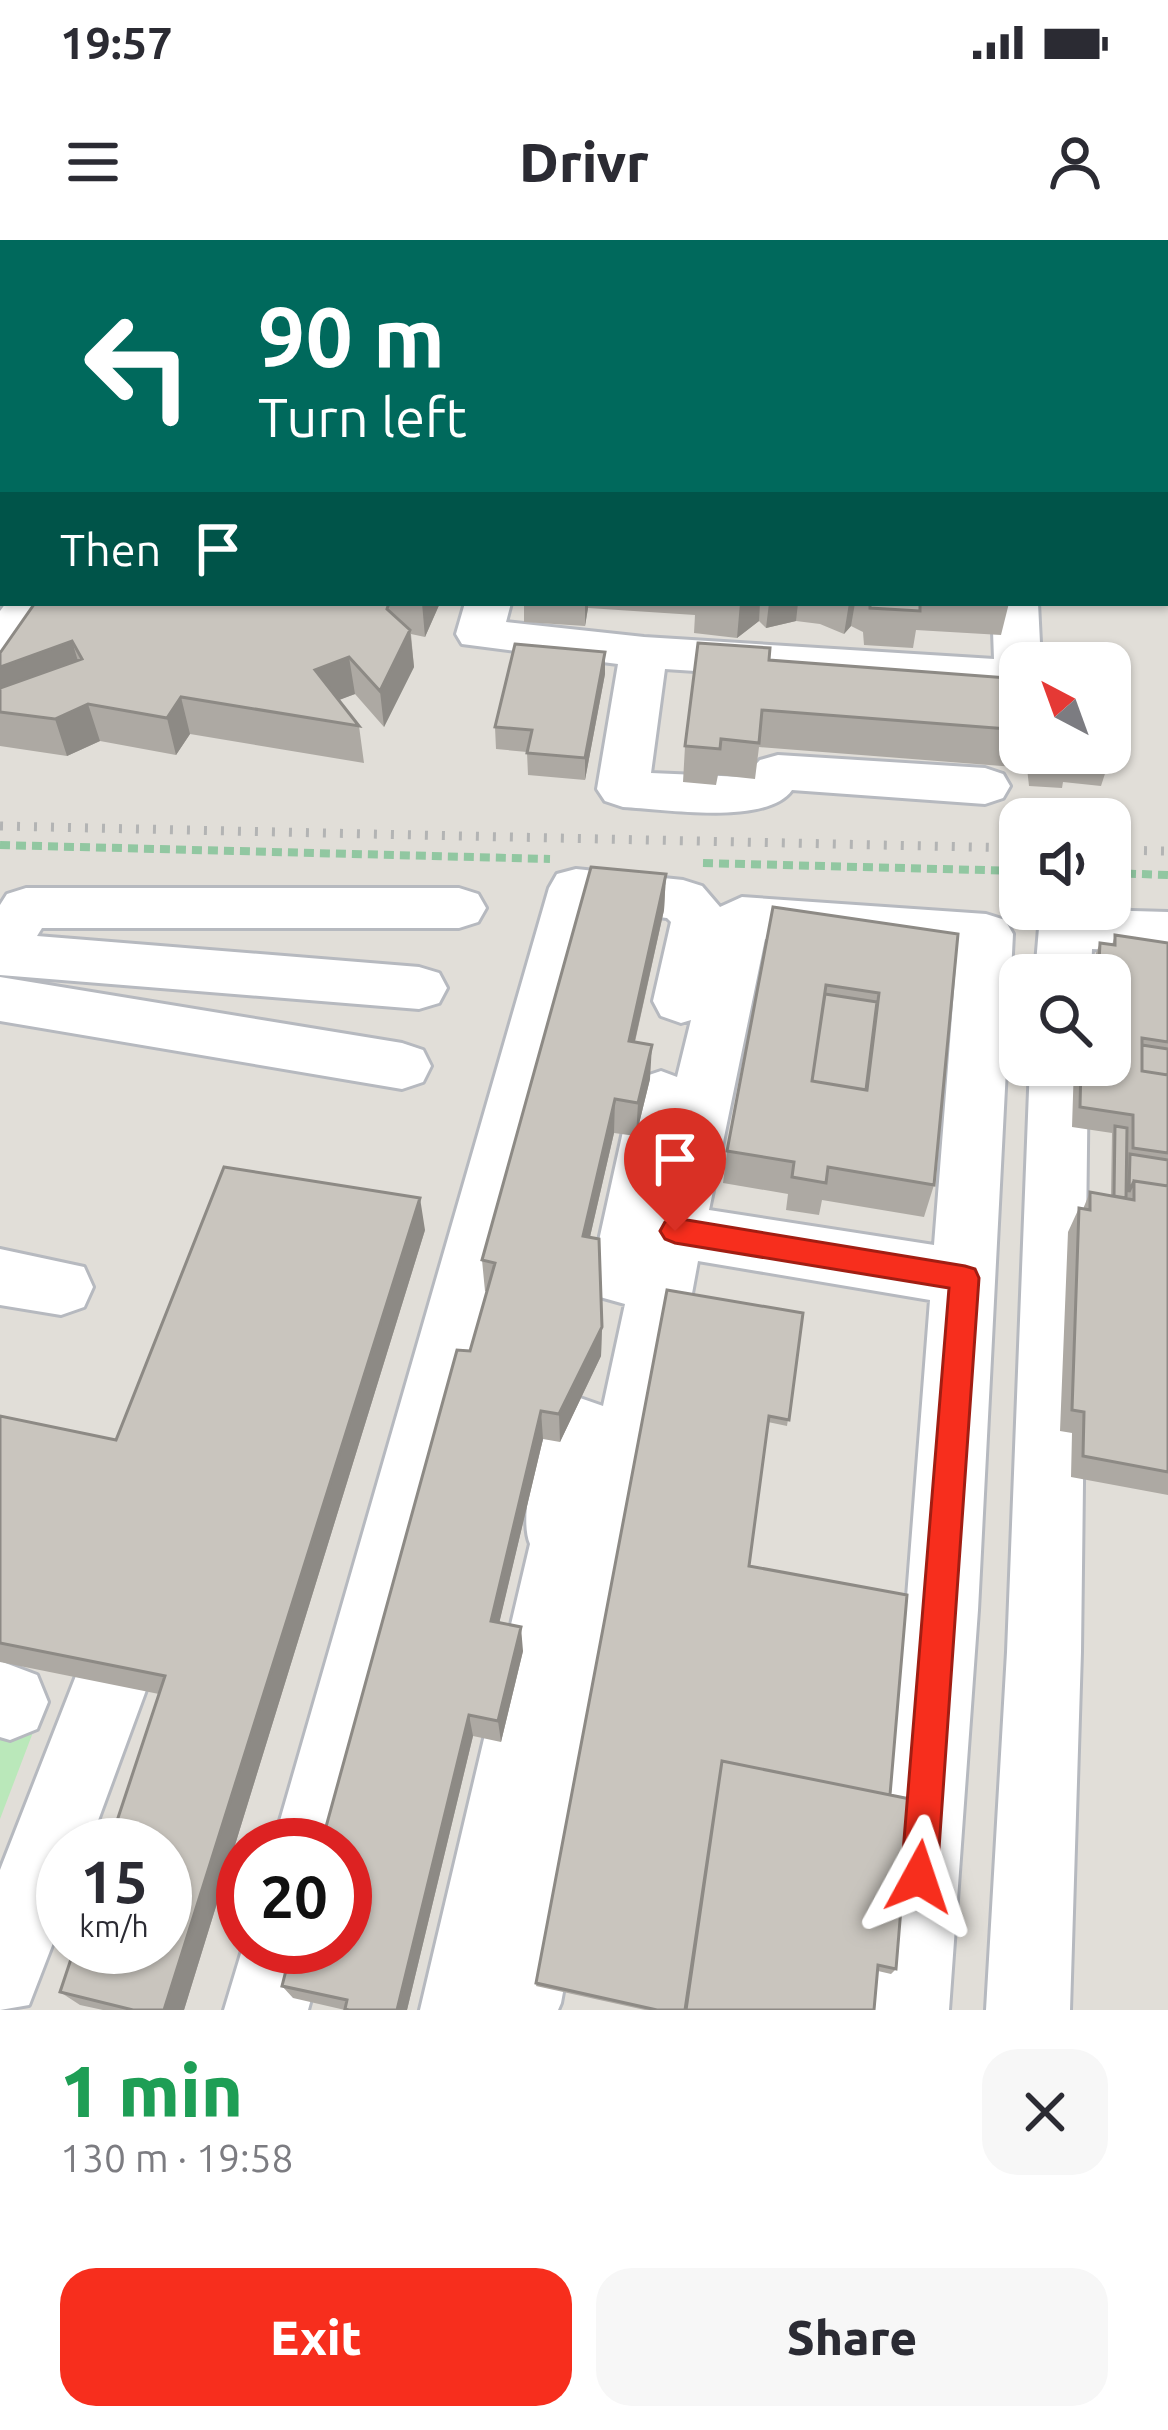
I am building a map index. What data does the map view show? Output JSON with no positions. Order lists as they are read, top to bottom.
{
  "north": "top left",
  "page": {
    "status": "19:57",
    "header": "Drivr",
    "turn": ["90 m", "Turn left"],
    "then": "Then",
    "speed": "15 km/h",
    "limit": "20",
    "heading": ["1 min", "130 m · 19:58"],
    "buttons": ["Exit", "Share"]
  }
}
